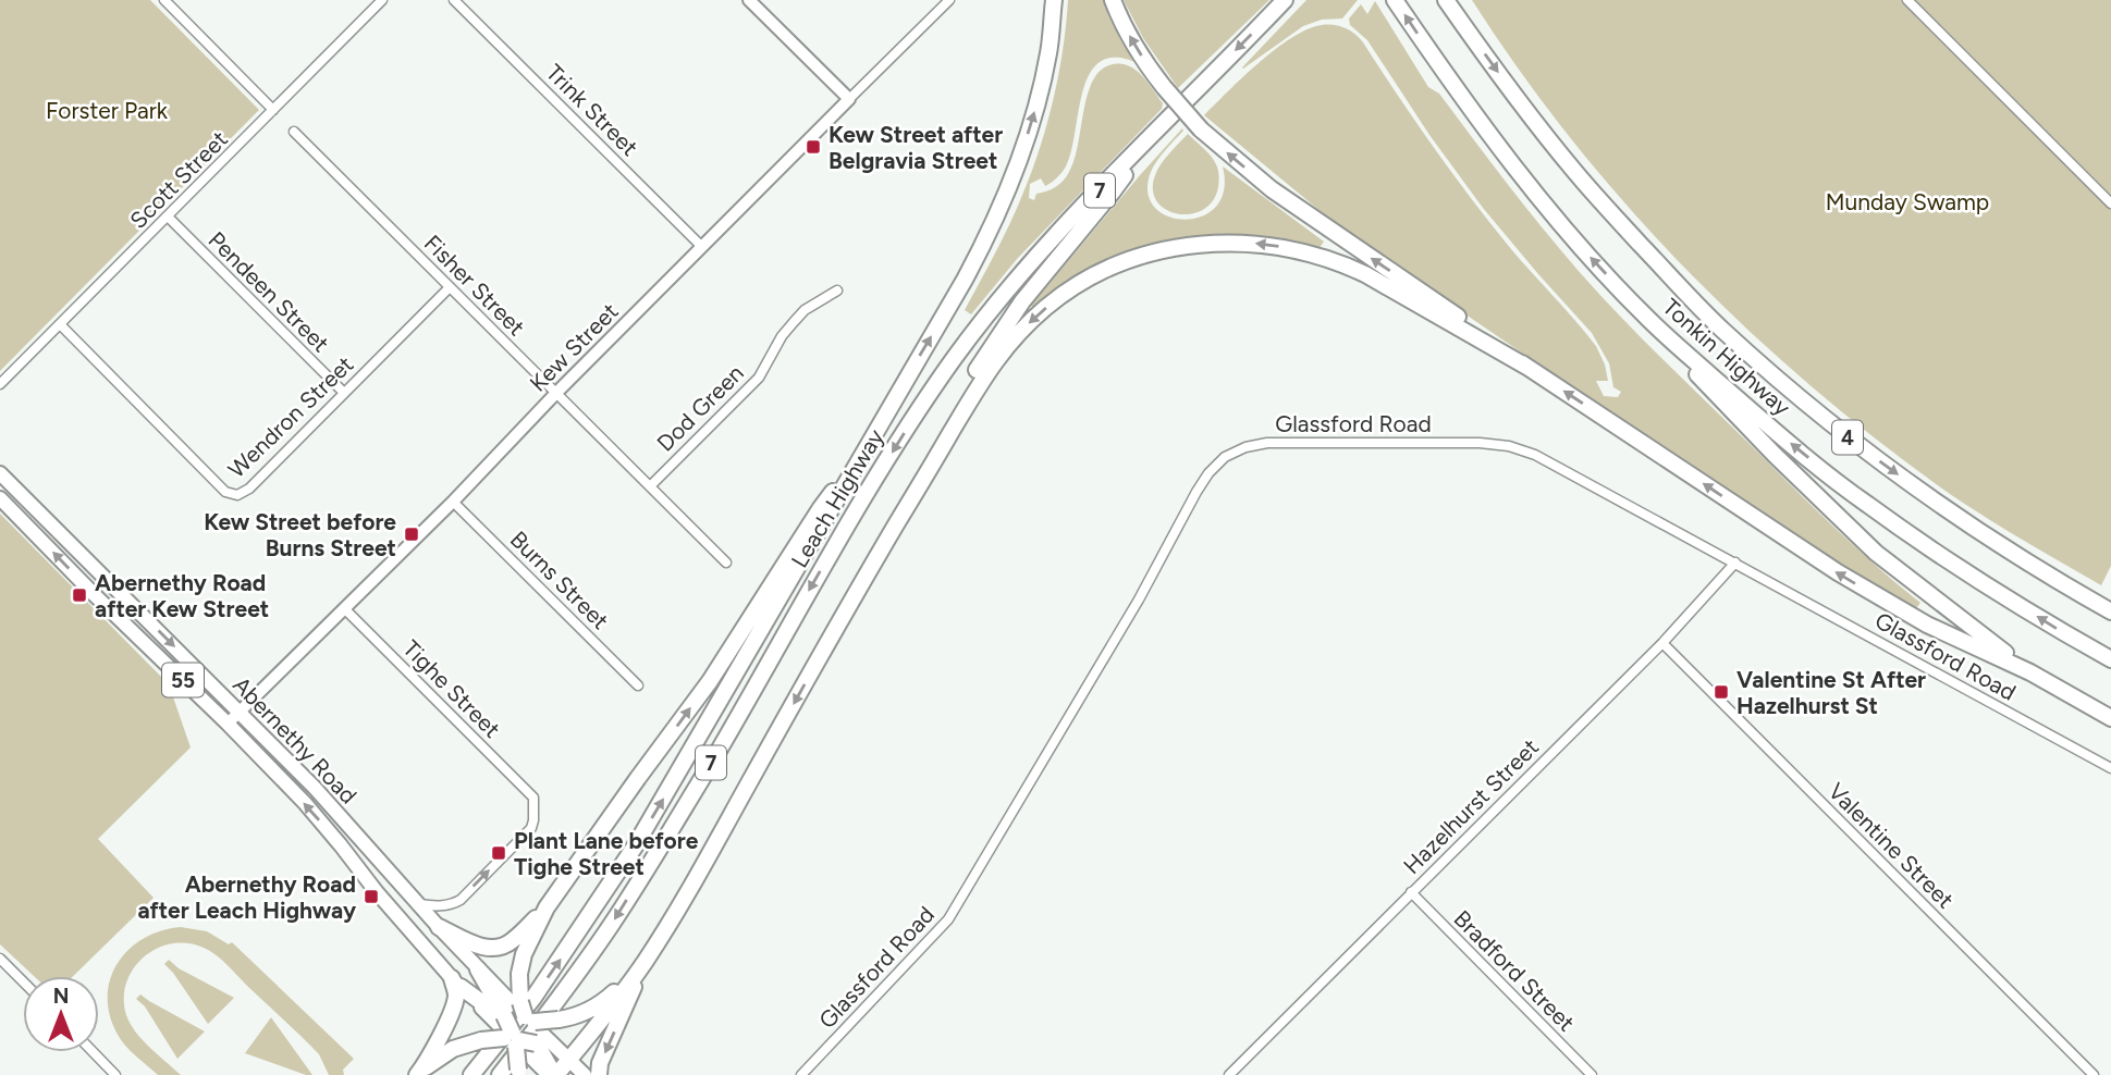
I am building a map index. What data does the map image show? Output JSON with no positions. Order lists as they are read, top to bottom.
{
  "streets": {
    "highway": [
      "7",
      "Tonkin Highway",
      "4",
      "Leach Highway"
    ],
    "main road": ["55", "Abernethy Road"],
    "street": [
      "Trink Street",
      "Scott Street",
      "Fisher Street",
      "Pendeen Street",
      "Kew Street",
      "Dod Green",
      "Wendron Street",
      "Glassford Road",
      "Burns Street",
      "Tighe Street",
      "Hazelhurst Street",
      "Valentine Street",
      "Bradford Street"
    ]
  },
  "crossings": [
    ["Trink Street", "Kew Street"],
    ["Scott Street", "Pendeen Street"],
    ["Scott Street", "Wendron Street"],
    ["7", "Leach Highway"],
    ["7", "Abernethy Road"],
    ["Fisher Street", "Kew Street"],
    ["Fisher Street", "Dod Green"],
    ["Fisher Street", "Wendron Street"],
    ["Pendeen Street", "Wendron Street"],
    ["Kew Street", "Burns Street"],
    ["Kew Street", "Tighe Street"],
    ["Kew Street", "Abernethy Road"],
    ["Glassford Road", "Hazelhurst Street"],
    ["Tighe Street", "Abernethy Road"],
    ["Hazelhurst Street", "Valentine Street"],
    ["Hazelhurst Street", "Bradford Street"]
  ],
  "parks": ["Forster Park", "Munday Swamp"],
  "places": {
    "transit": [
      "Kew Street after Belgravia Street",
      "Kew Street before Burns Street",
      "Abernethy Road after Kew Street",
      "Valentine St After Hazelhurst St",
      "Plant Lane before Tighe Street",
      "Abernethy Road after Leach Highway"
    ]
  },
  "north": "top"
}
